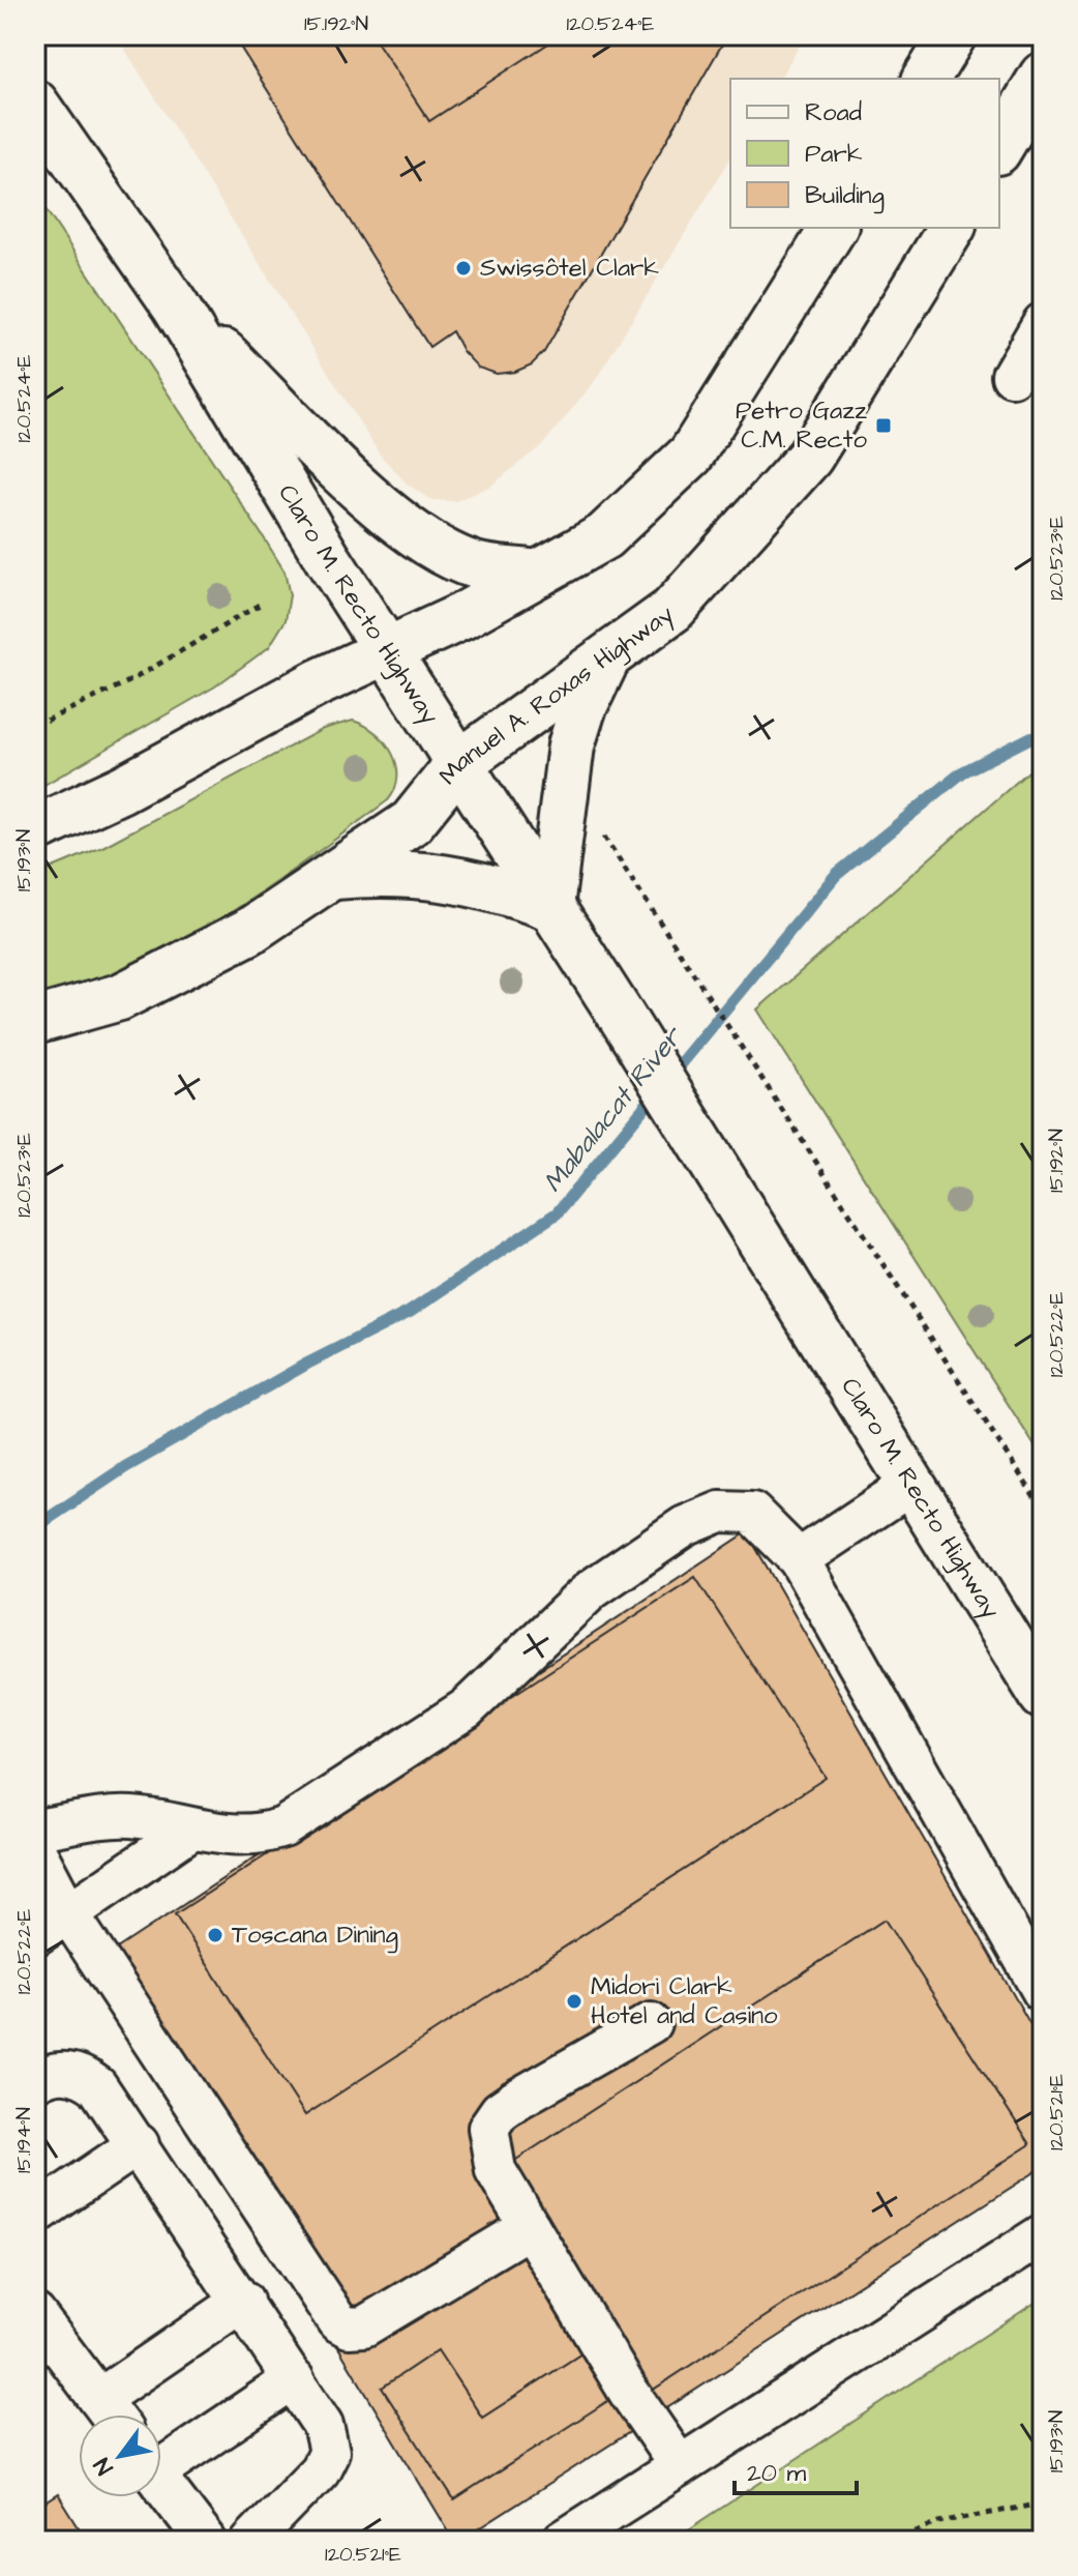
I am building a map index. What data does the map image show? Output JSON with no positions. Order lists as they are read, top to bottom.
{
  "streets": {
    "main road": ["Claro M. Recto Highway", "Manuel A. Roxas Highway"]
  },
  "crossings": [
    ["Claro M. Recto Highway", "Manuel A. Roxas Highway"]
  ],
  "water": ["Mabalacat River"],
  "places": {
    "other": ["Swissôtel Clark", "Toscana Dining", "Midori Clark Hotel and Casino"],
    "transit": ["Petro Gazz C.M. Recto"]
  },
  "legend": ["Road", "Park", "Building"],
  "scale_bar": "20 m",
  "north": "bottom left",
  "coordinates": [
    "15.192°N",
    "120.524°E",
    "120.523°E",
    "15.193°N",
    "120.522°E",
    "120.521°E",
    "15.194°N"
  ]
}
